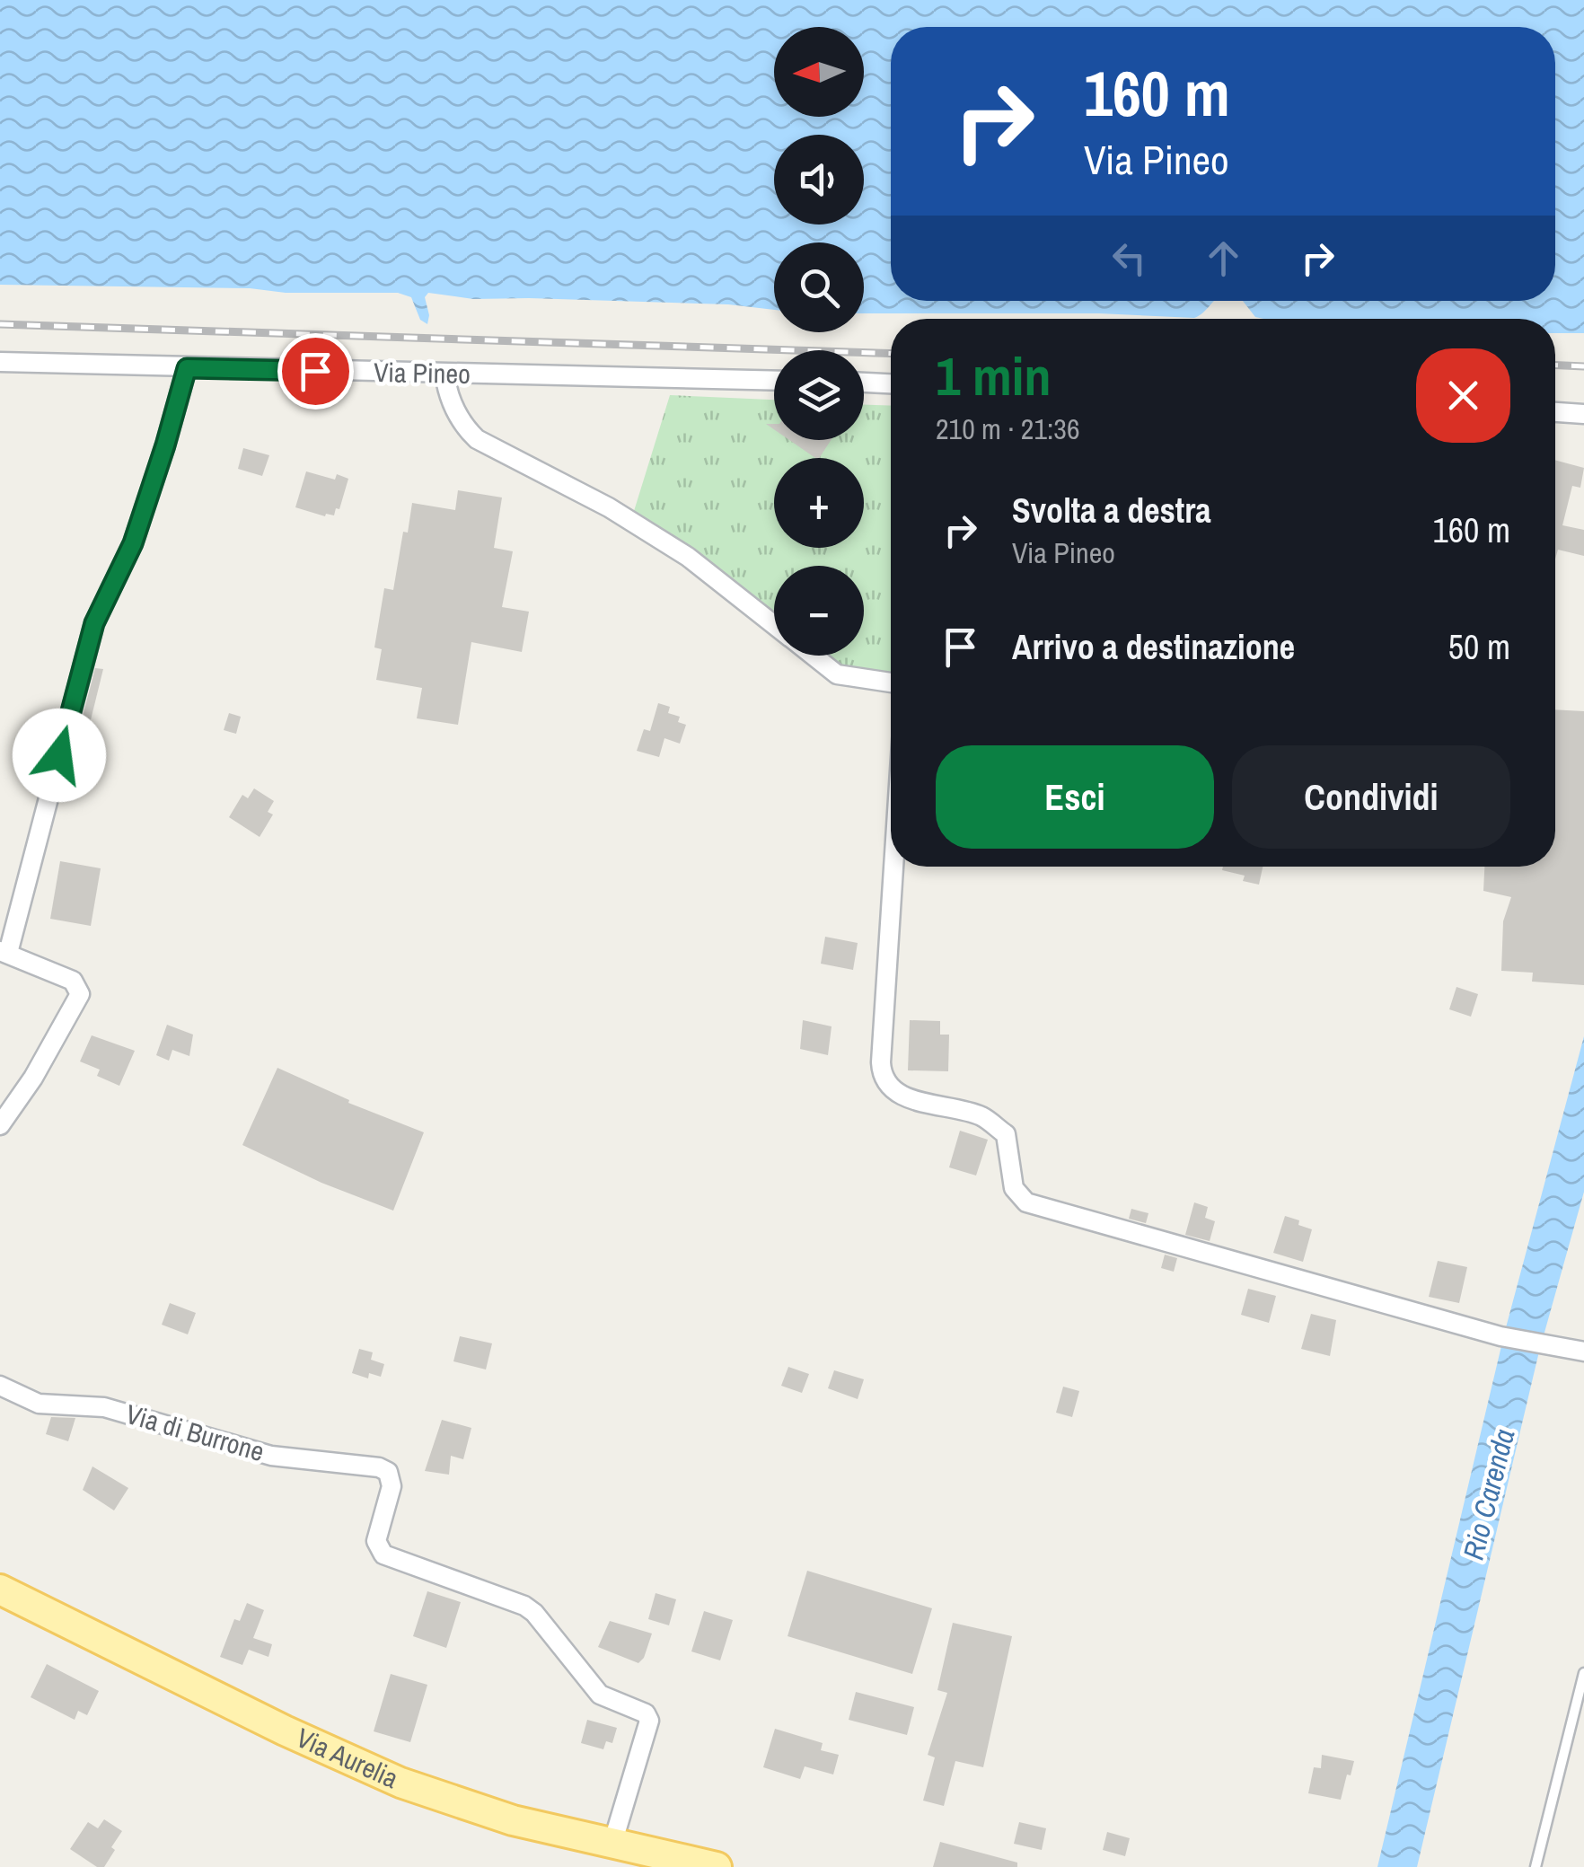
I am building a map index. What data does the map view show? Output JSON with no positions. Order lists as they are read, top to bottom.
{
  "streets": {
    "main road": ["Via Aurelia"],
    "street": ["Via Pineo", "Via di Burrone"]
  },
  "crossings": [
    ["Via di Burrone", "Via Aurelia"]
  ],
  "water": ["Rio Carenda"],
  "north": "left",
  "page": {
    "map_buttons": ["+", "−"],
    "turn": ["160 m", "Via Pineo"],
    "heading": ["1 min", "210 m · 21:36"],
    "list": [
      {
        "name": "Svolta a destra",
        "note": "Via Pineo",
        "value": "160 m"
      },
      {
        "name": "Arrivo a destinazione",
        "value": "50 m"
      }
    ],
    "buttons": ["Esci", "Condividi"]
  }
}
